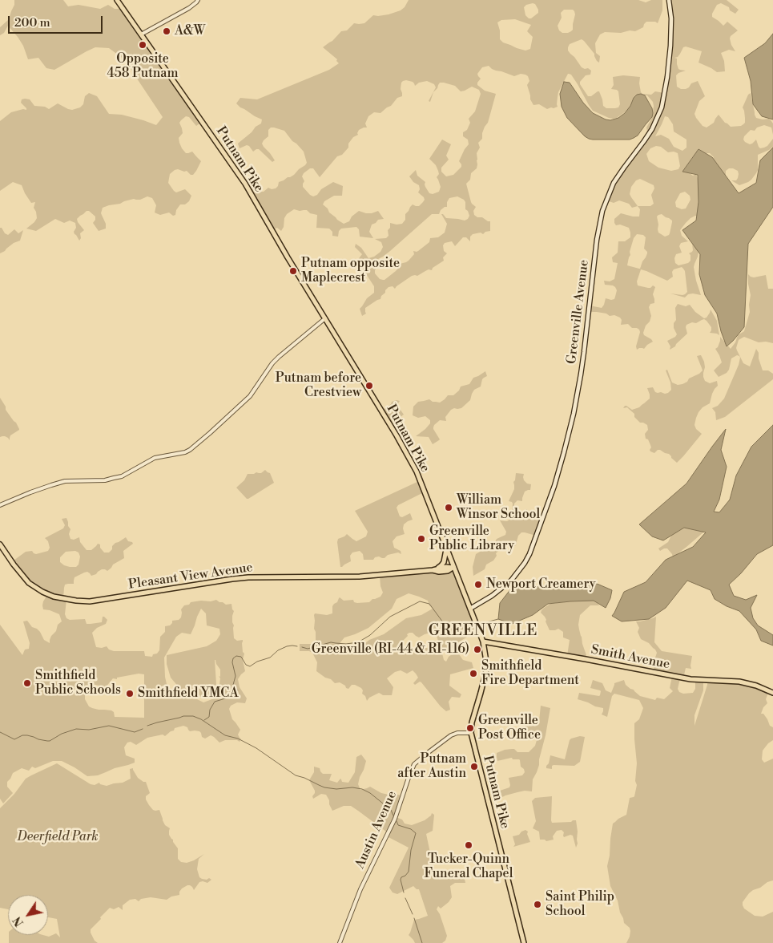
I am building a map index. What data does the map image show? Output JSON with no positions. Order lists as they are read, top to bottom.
{
  "streets": {
    "main road": [
      "Putnam Pike",
      "Greenville Avenue",
      "Pleasant View Avenue",
      "Smith Avenue"
    ],
    "street": ["Austin Avenue"]
  },
  "crossings": [
    ["Putnam Pike", "Greenville Avenue"],
    ["Putnam Pike", "Pleasant View Avenue"],
    ["Putnam Pike", "Smith Avenue"],
    ["Putnam Pike", "Austin Avenue"]
  ],
  "districts": ["GREENVILLE"],
  "parks": ["Deerfield Park"],
  "places": [
    "A&W",
    "Opposite 458 Putnam",
    "Putnam opposite Maplecrest",
    "Putnam before Crestview",
    "William Winsor School",
    "Greenville Public Library",
    "Newport Creamery",
    "Greenville (RI-44 & RI-116)",
    "Smithfield Fire Department",
    "Smithfield Public Schools",
    "Smithfield YMCA",
    "Greenville Post Office",
    "Putnam after Austin",
    "Tucker-Quinn Funeral Chapel",
    "Saint Philip School"
  ],
  "scale_bar": "200 m",
  "north": "bottom left"
}
